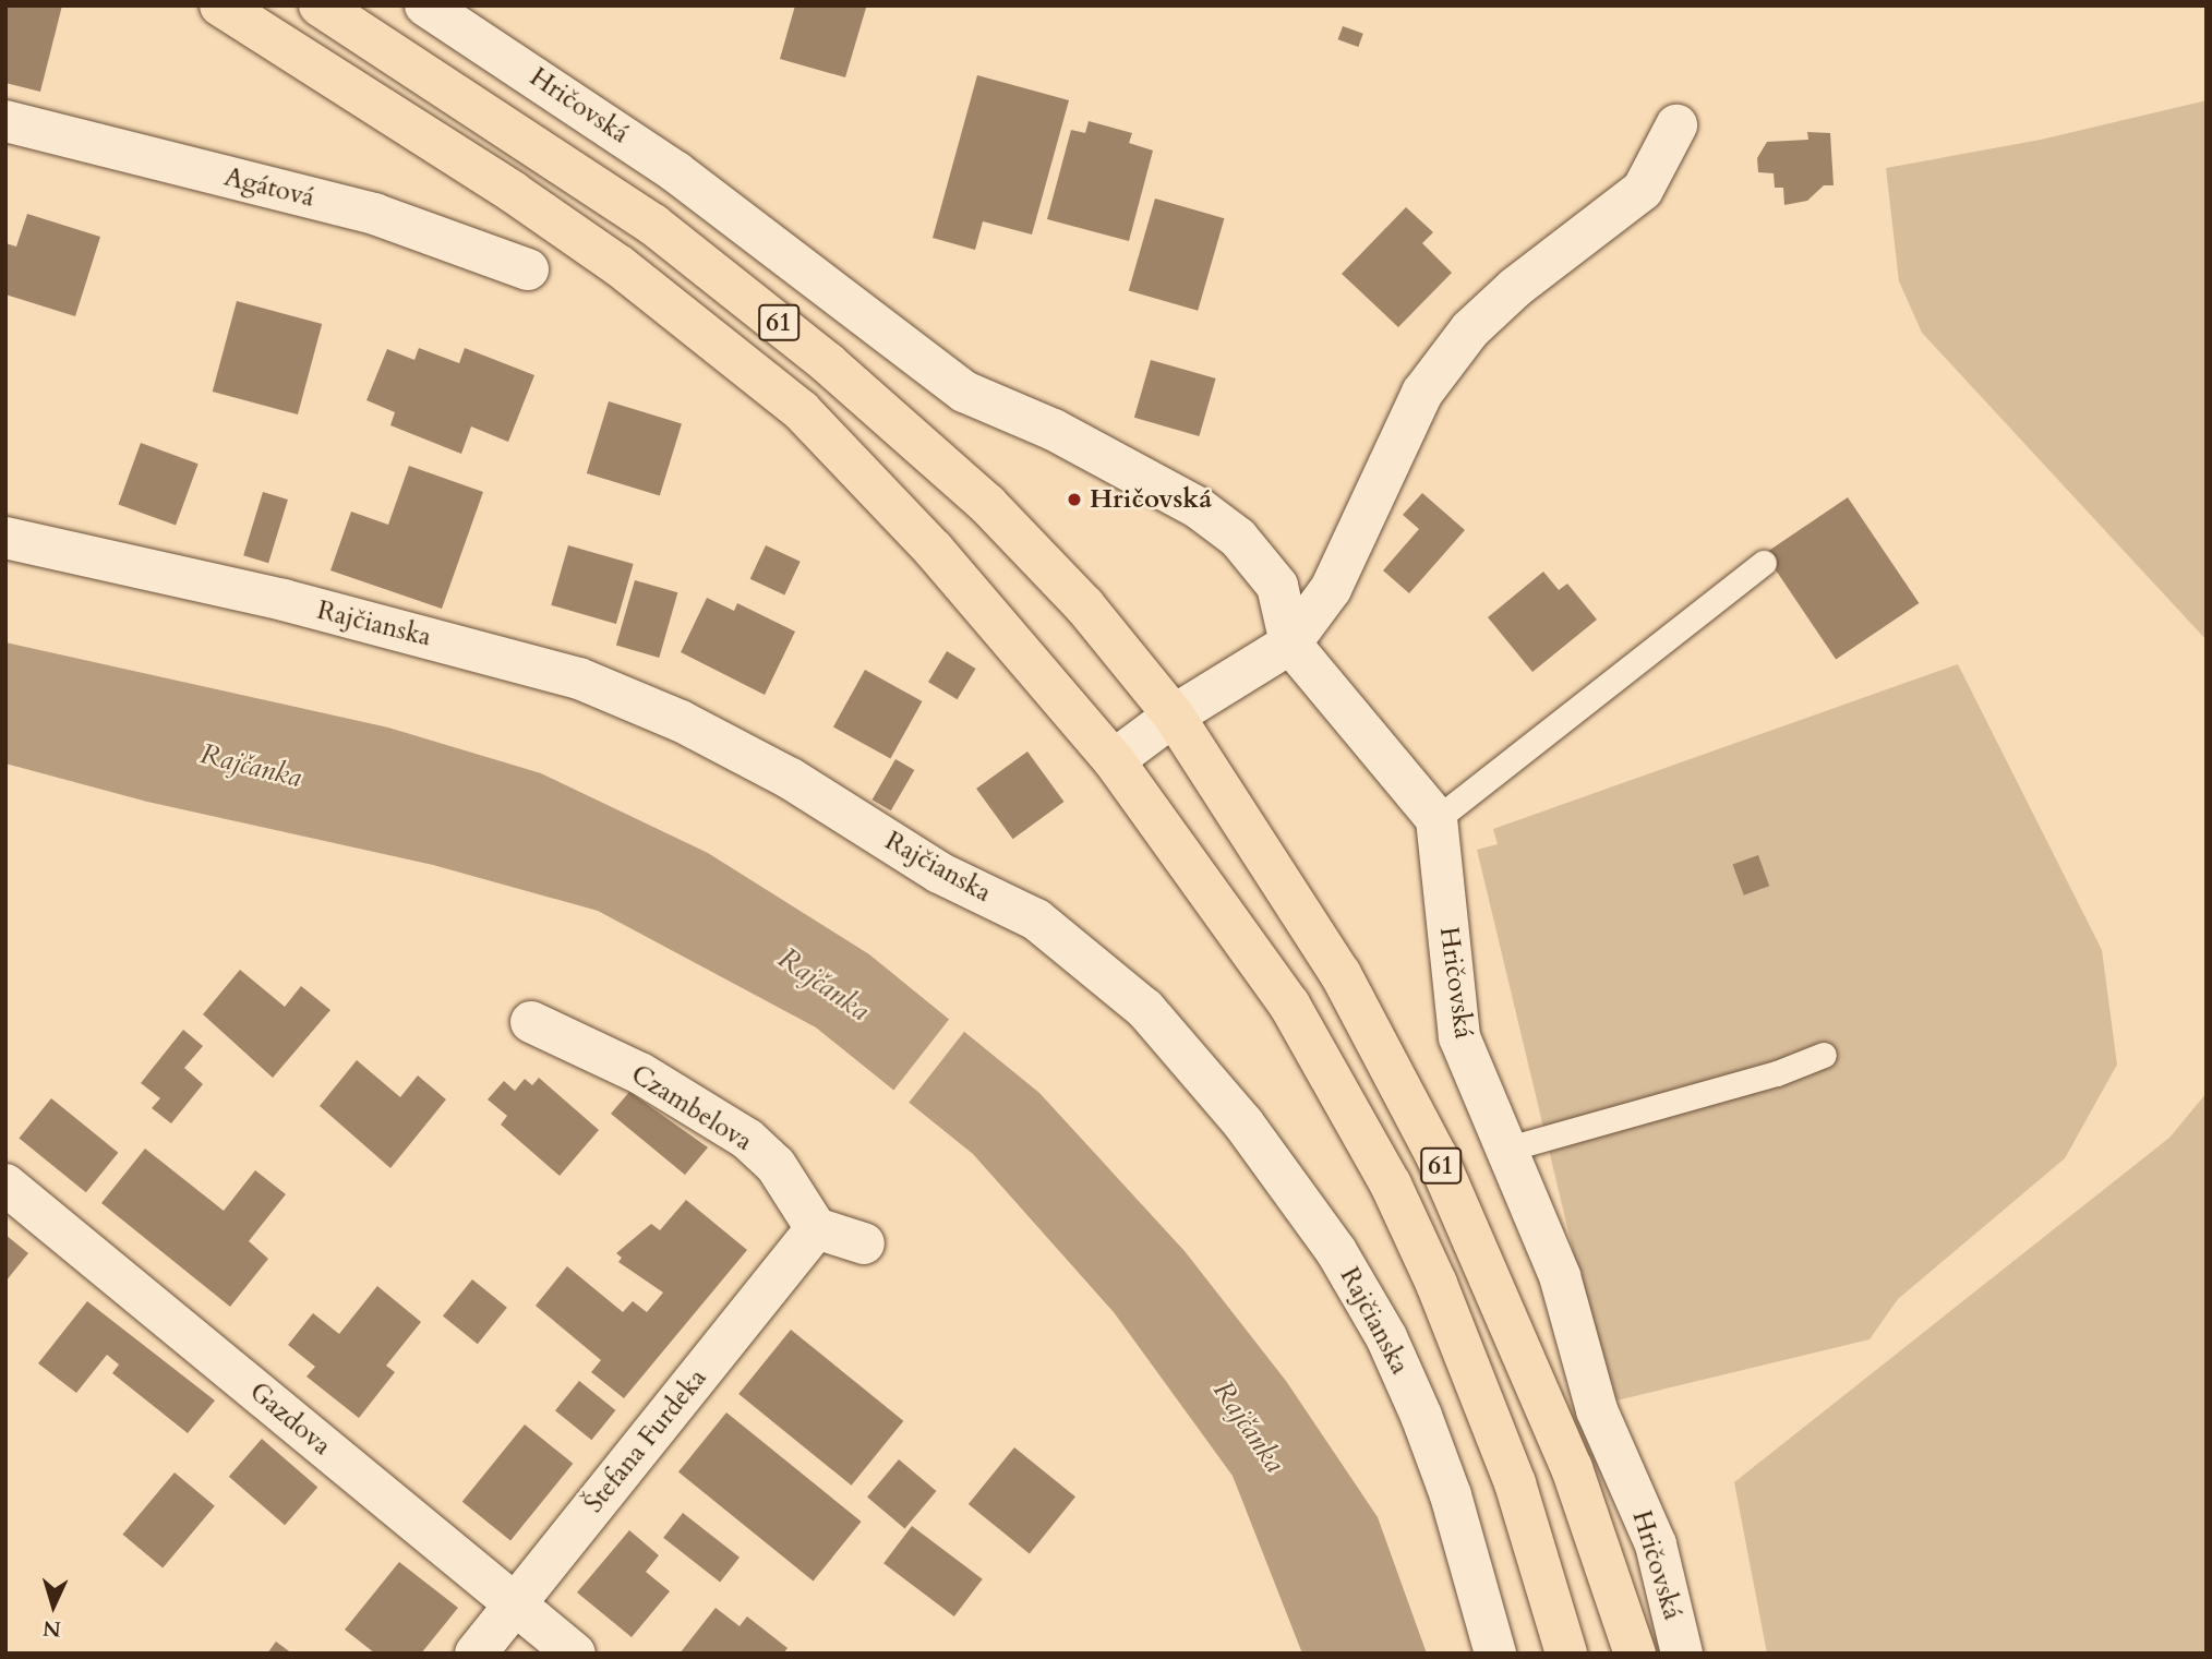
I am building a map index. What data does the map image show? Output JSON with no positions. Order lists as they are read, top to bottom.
{
  "streets": {
    "main road": ["Hričovská", "61"],
    "street": [
      "Agátová",
      "Rajčianska",
      "Czambelova",
      "Gazdova",
      "Štefana Furdeka"
    ]
  },
  "crossings": [
    ["Czambelova", "Štefana Furdeka"],
    ["Gazdova", "Štefana Furdeka"]
  ],
  "water": ["Rajčanka"],
  "places": ["Hričovská"],
  "north": "bottom"
}
